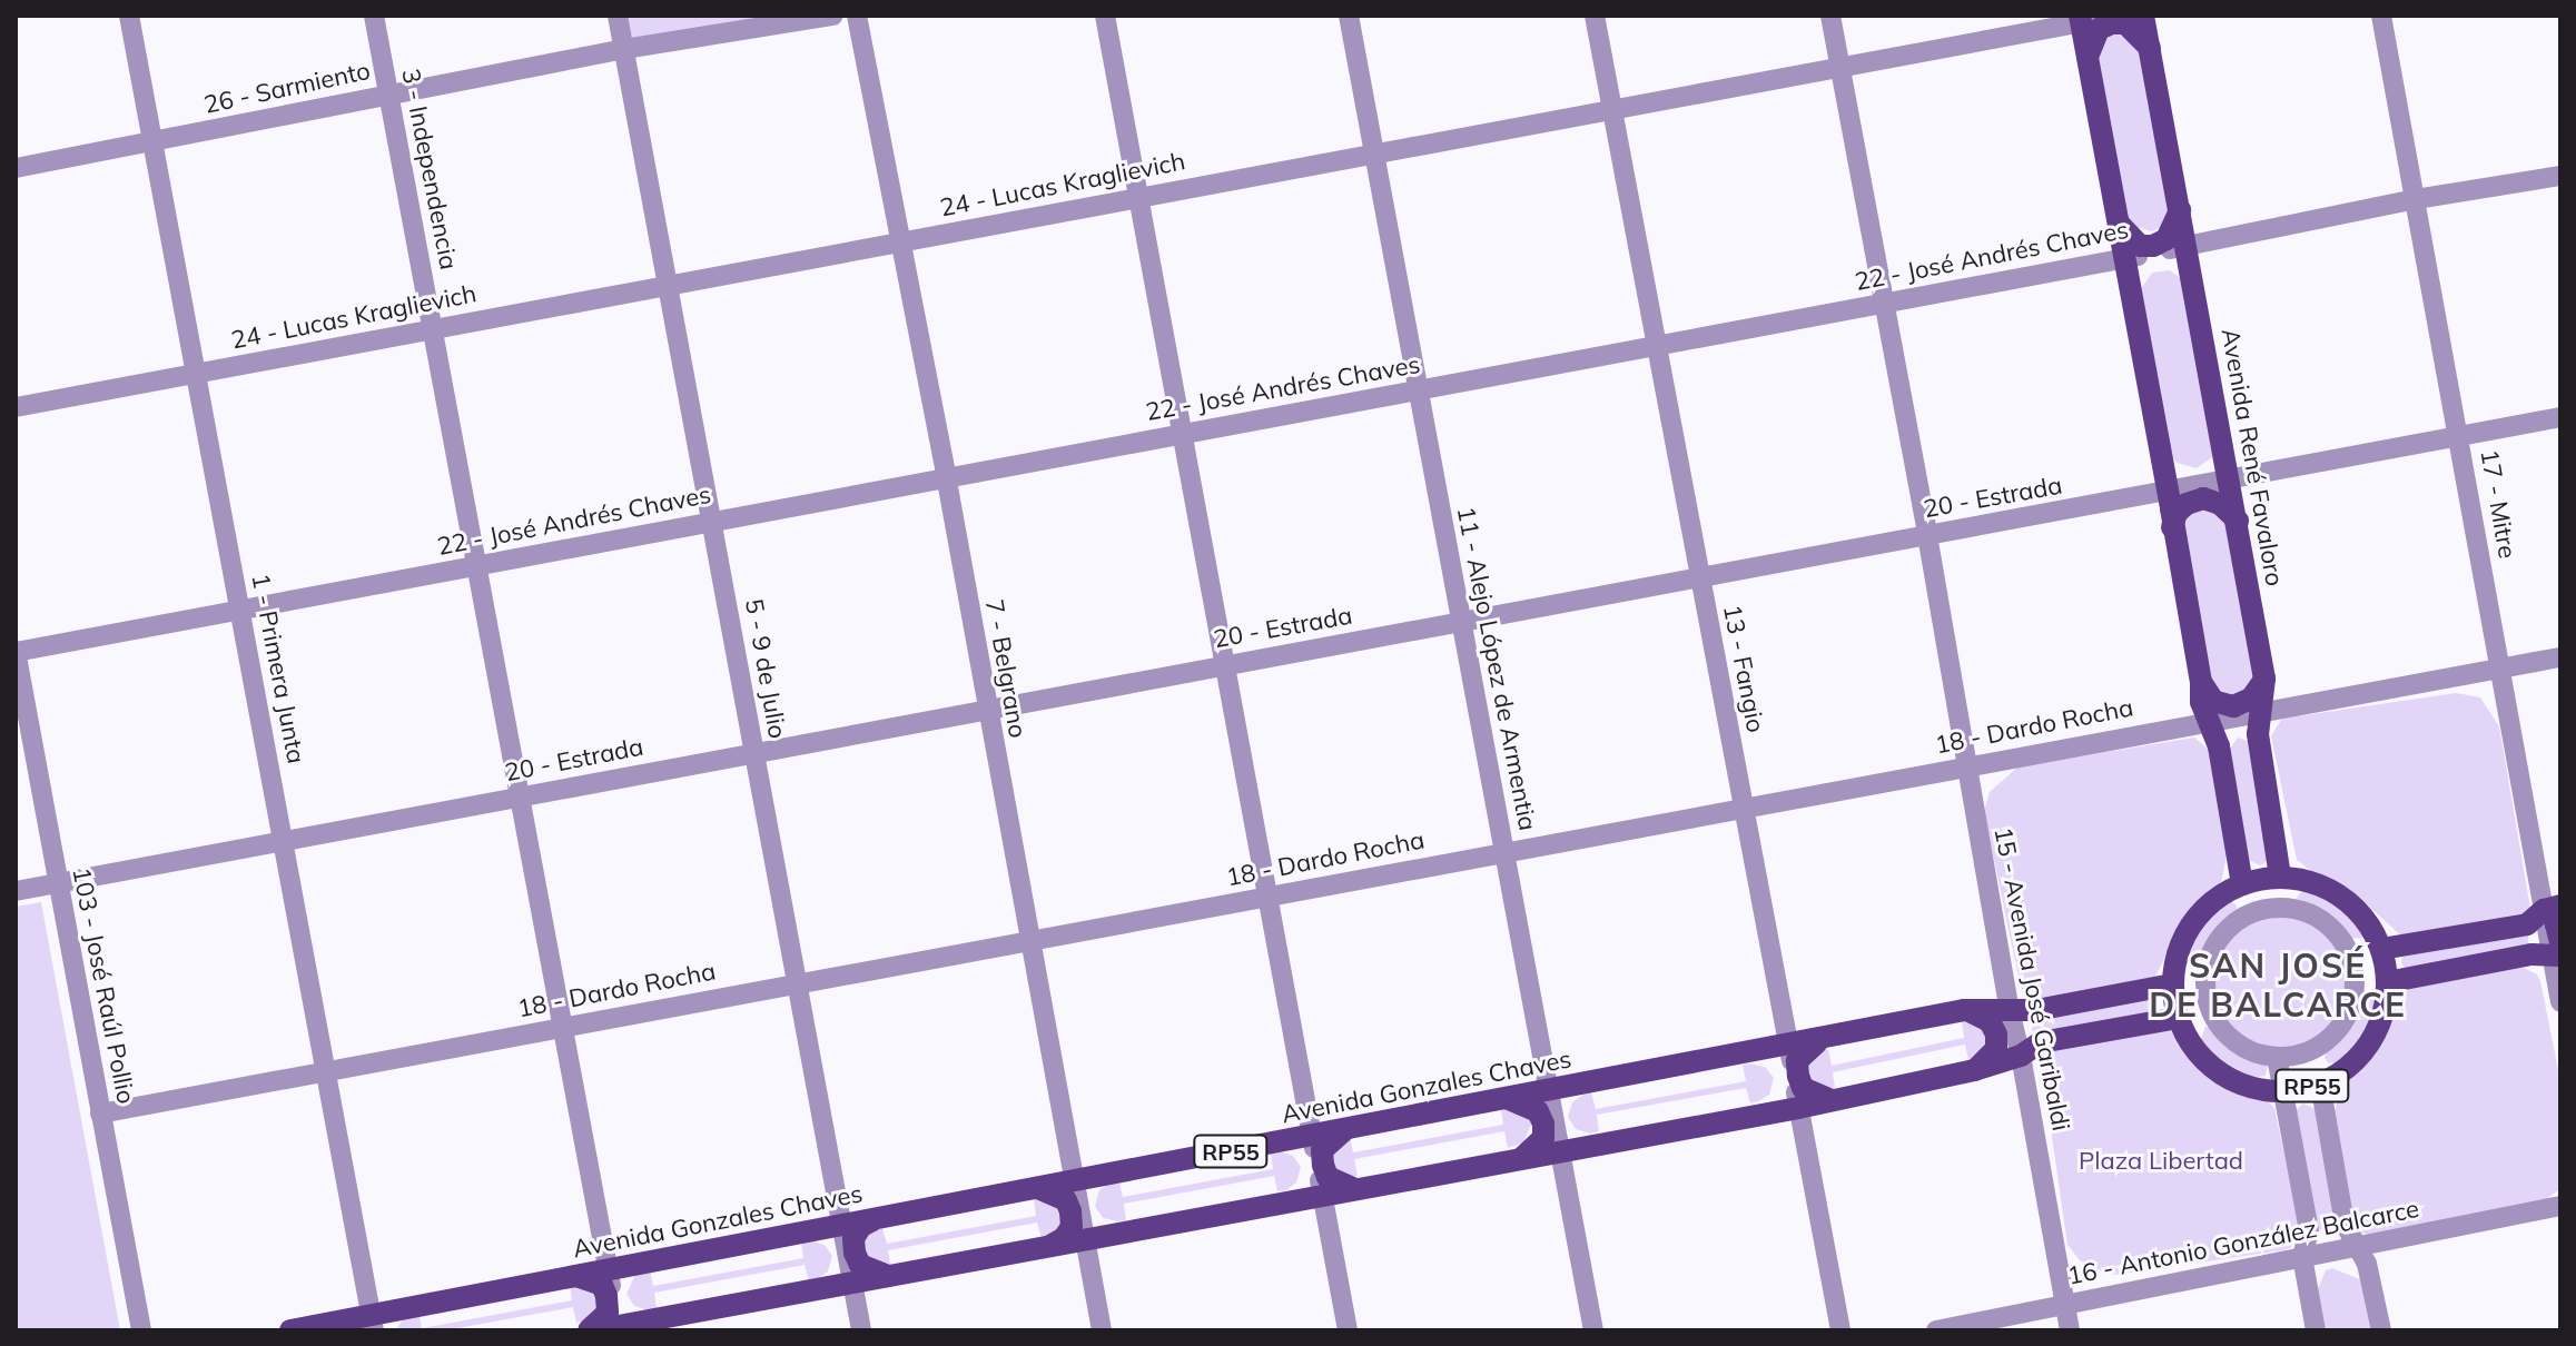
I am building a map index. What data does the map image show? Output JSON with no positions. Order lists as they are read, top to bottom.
{
  "streets": {
    "main road": ["Avenida René Favaloro", "RP55", "Avenida Gonzales Chaves"],
    "street": [
      "26 - Sarmiento",
      "3 - Independencia",
      "24 - Lucas Kraglievich",
      "22 - José Andrés Chaves",
      "20 - Estrada",
      "17 - Mitre",
      "1 - Primera Junta",
      "5 - 9 de Julio",
      "7 - Belgrano",
      "11 - Alejo López de Armentia",
      "13 - Fangio",
      "18 - Dardo Rocha",
      "15 - Avenida José Garibaldi",
      "103 - José Raúl Pollio",
      "16 - Antonio González Balcarce"
    ]
  },
  "crossings": [
    ["26 - Sarmiento", "3 - Independencia"],
    ["26 - Sarmiento", "1 - Primera Junta"],
    ["26 - Sarmiento", "5 - 9 de Julio"],
    ["3 - Independencia", "24 - Lucas Kraglievich"],
    ["3 - Independencia", "22 - José Andrés Chaves"],
    ["3 - Independencia", "20 - Estrada"],
    ["3 - Independencia", "18 - Dardo Rocha"],
    ["3 - Independencia", "RP55"],
    ["3 - Independencia", "Avenida Gonzales Chaves"],
    ["24 - Lucas Kraglievich", "1 - Primera Junta"],
    ["24 - Lucas Kraglievich", "5 - 9 de Julio"],
    ["24 - Lucas Kraglievich", "7 - Belgrano"],
    ["24 - Lucas Kraglievich", "11 - Alejo López de Armentia"],
    ["24 - Lucas Kraglievich", "13 - Fangio"],
    ["24 - Lucas Kraglievich", "15 - Avenida José Garibaldi"],
    ["22 - José Andrés Chaves", "Avenida René Favaloro"],
    ["22 - José Andrés Chaves", "17 - Mitre"],
    ["22 - José Andrés Chaves", "1 - Primera Junta"],
    ["22 - José Andrés Chaves", "5 - 9 de Julio"],
    ["22 - José Andrés Chaves", "7 - Belgrano"],
    ["22 - José Andrés Chaves", "11 - Alejo López de Armentia"],
    ["22 - José Andrés Chaves", "13 - Fangio"],
    ["22 - José Andrés Chaves", "15 - Avenida José Garibaldi"],
    ["22 - José Andrés Chaves", "103 - José Raúl Pollio"],
    ["Avenida René Favaloro", "20 - Estrada"],
    ["Avenida René Favaloro", "18 - Dardo Rocha"],
    ["Avenida René Favaloro", "RP55"],
    ["Avenida René Favaloro", "Avenida Gonzales Chaves"],
    ["20 - Estrada", "17 - Mitre"],
    ["20 - Estrada", "1 - Primera Junta"],
    ["20 - Estrada", "5 - 9 de Julio"],
    ["20 - Estrada", "7 - Belgrano"],
    ["20 - Estrada", "11 - Alejo López de Armentia"],
    ["20 - Estrada", "13 - Fangio"],
    ["20 - Estrada", "15 - Avenida José Garibaldi"],
    ["20 - Estrada", "103 - José Raúl Pollio"],
    ["17 - Mitre", "18 - Dardo Rocha"],
    ["1 - Primera Junta", "18 - Dardo Rocha"],
    ["1 - Primera Junta", "Avenida Gonzales Chaves"],
    ["5 - 9 de Julio", "18 - Dardo Rocha"],
    ["5 - 9 de Julio", "RP55"],
    ["5 - 9 de Julio", "Avenida Gonzales Chaves"],
    ["7 - Belgrano", "18 - Dardo Rocha"],
    ["7 - Belgrano", "RP55"],
    ["7 - Belgrano", "Avenida Gonzales Chaves"],
    ["11 - Alejo López de Armentia", "18 - Dardo Rocha"],
    ["11 - Alejo López de Armentia", "RP55"],
    ["11 - Alejo López de Armentia", "Avenida Gonzales Chaves"],
    ["13 - Fangio", "18 - Dardo Rocha"],
    ["13 - Fangio", "RP55"],
    ["13 - Fangio", "Avenida Gonzales Chaves"],
    ["18 - Dardo Rocha", "15 - Avenida José Garibaldi"],
    ["18 - Dardo Rocha", "103 - José Raúl Pollio"],
    ["15 - Avenida José Garibaldi", "RP55"],
    ["15 - Avenida José Garibaldi", "Avenida Gonzales Chaves"],
    ["15 - Avenida José Garibaldi", "16 - Antonio González Balcarce"],
    ["RP55", "Avenida Gonzales Chaves"]
  ],
  "districts": ["SAN JOSÉ DE BALCARCE"],
  "parks": ["Plaza Libertad"]
}
